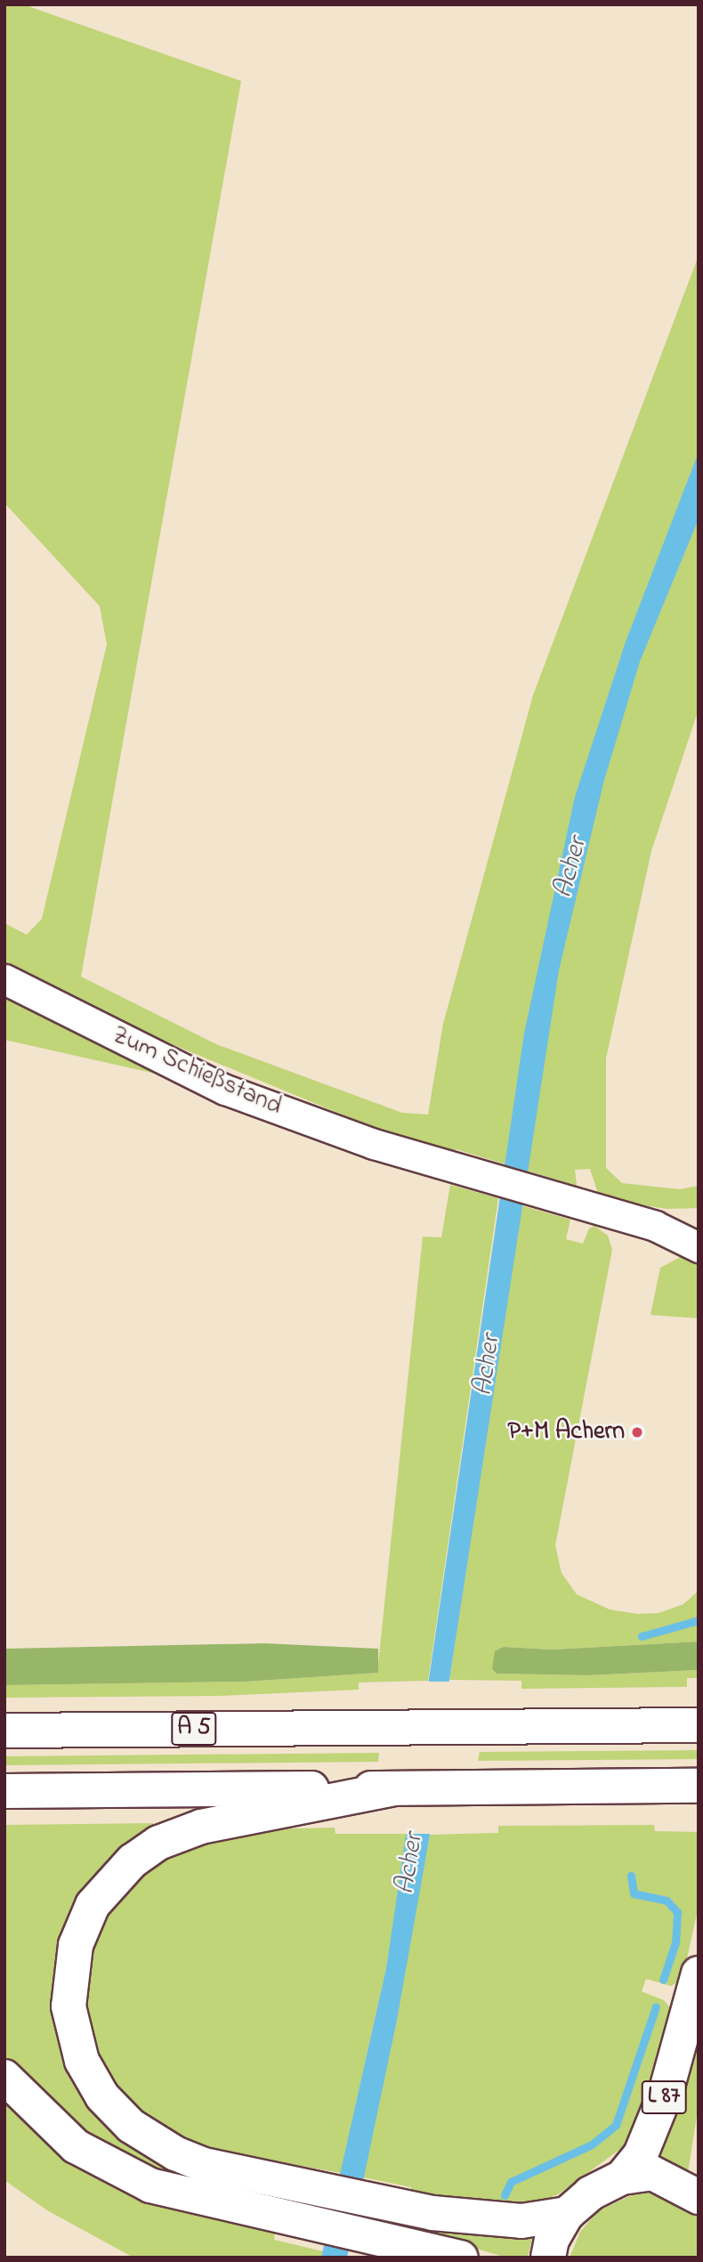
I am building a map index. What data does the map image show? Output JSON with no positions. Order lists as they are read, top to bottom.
{
  "streets": {
    "main road": ["A 5", "L 87"],
    "street": ["Zum Schießstand"]
  },
  "water": ["Acher"],
  "places": ["P+M Achern"]
}
